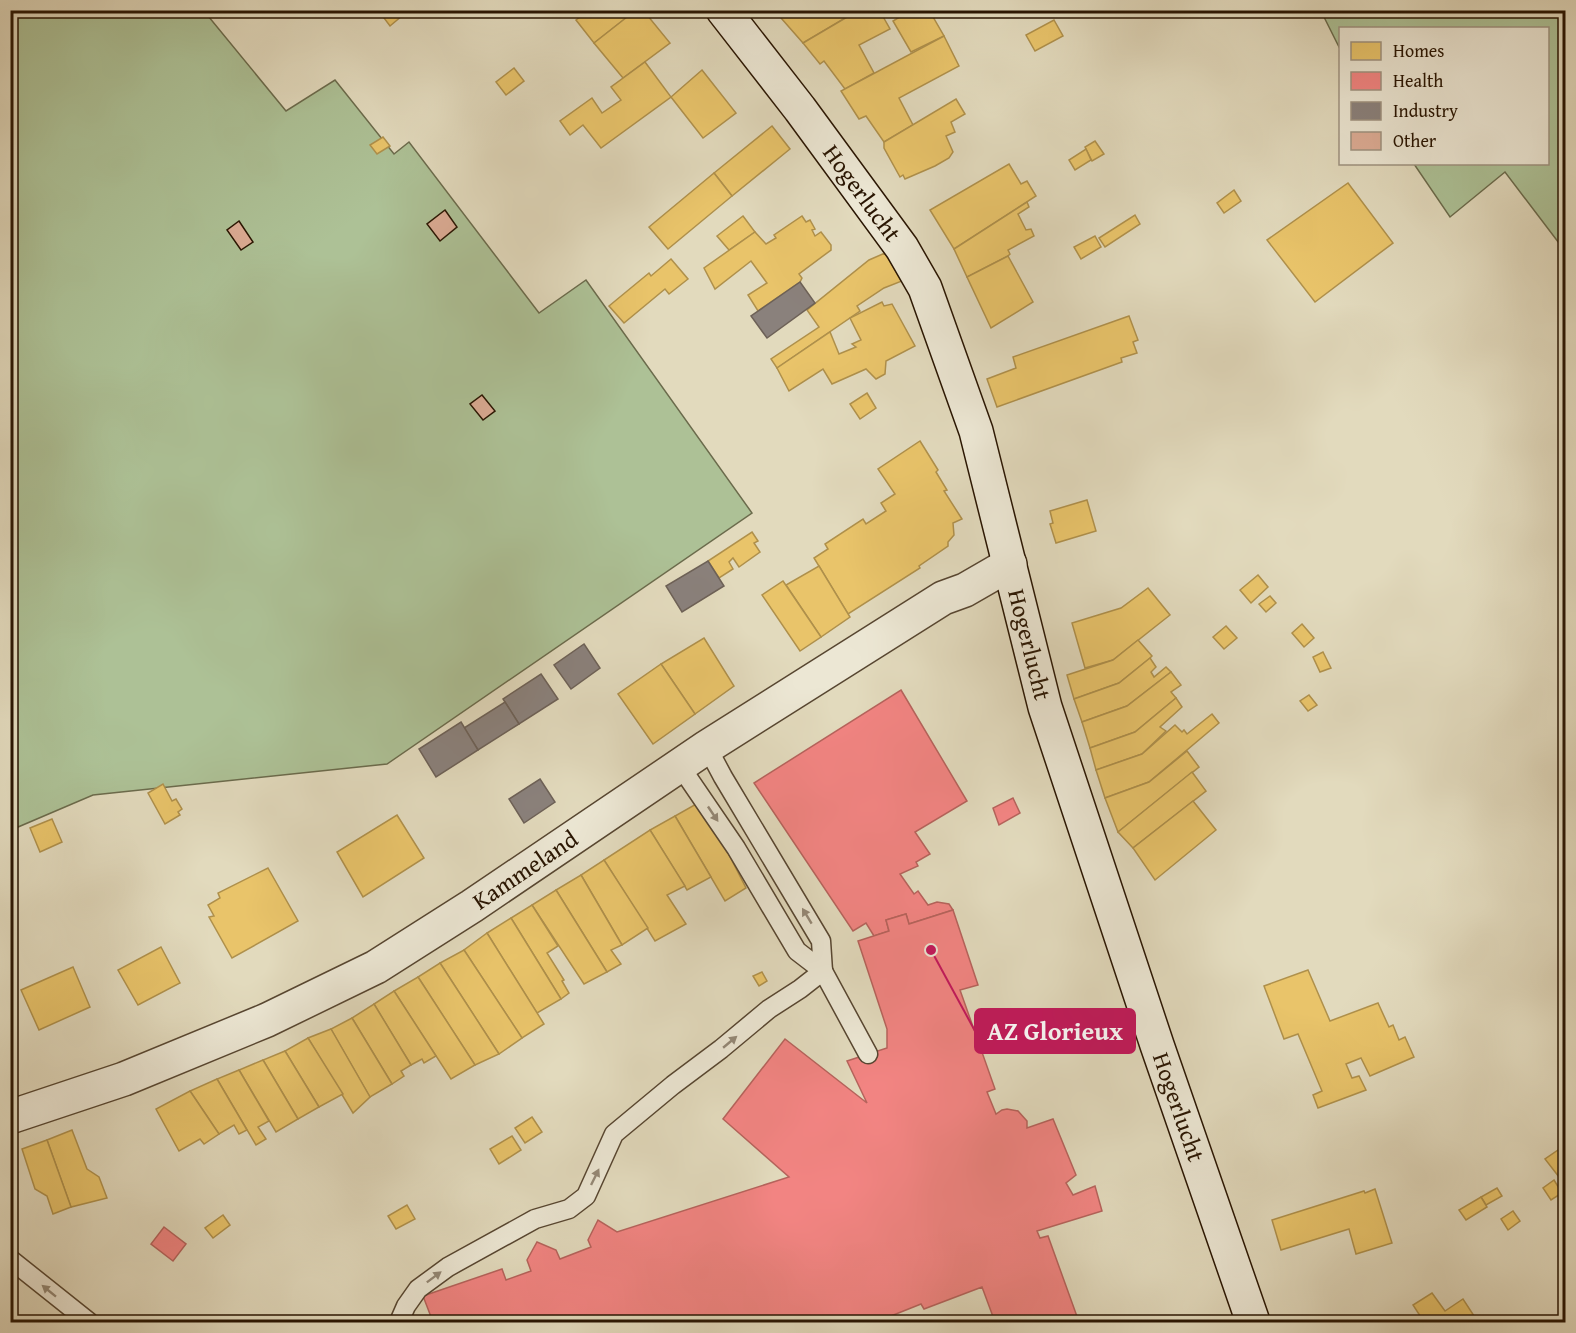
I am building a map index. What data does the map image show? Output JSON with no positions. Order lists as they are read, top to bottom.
{
  "streets": {
    "street": ["Hogerlucht", "Kammeland"]
  },
  "crossings": [
    ["Hogerlucht", "Kammeland"]
  ],
  "places": ["AZ Glorieux"],
  "legend": [
    "Homes",
    "Health",
    "Industry",
    "Other"
  ]
}
